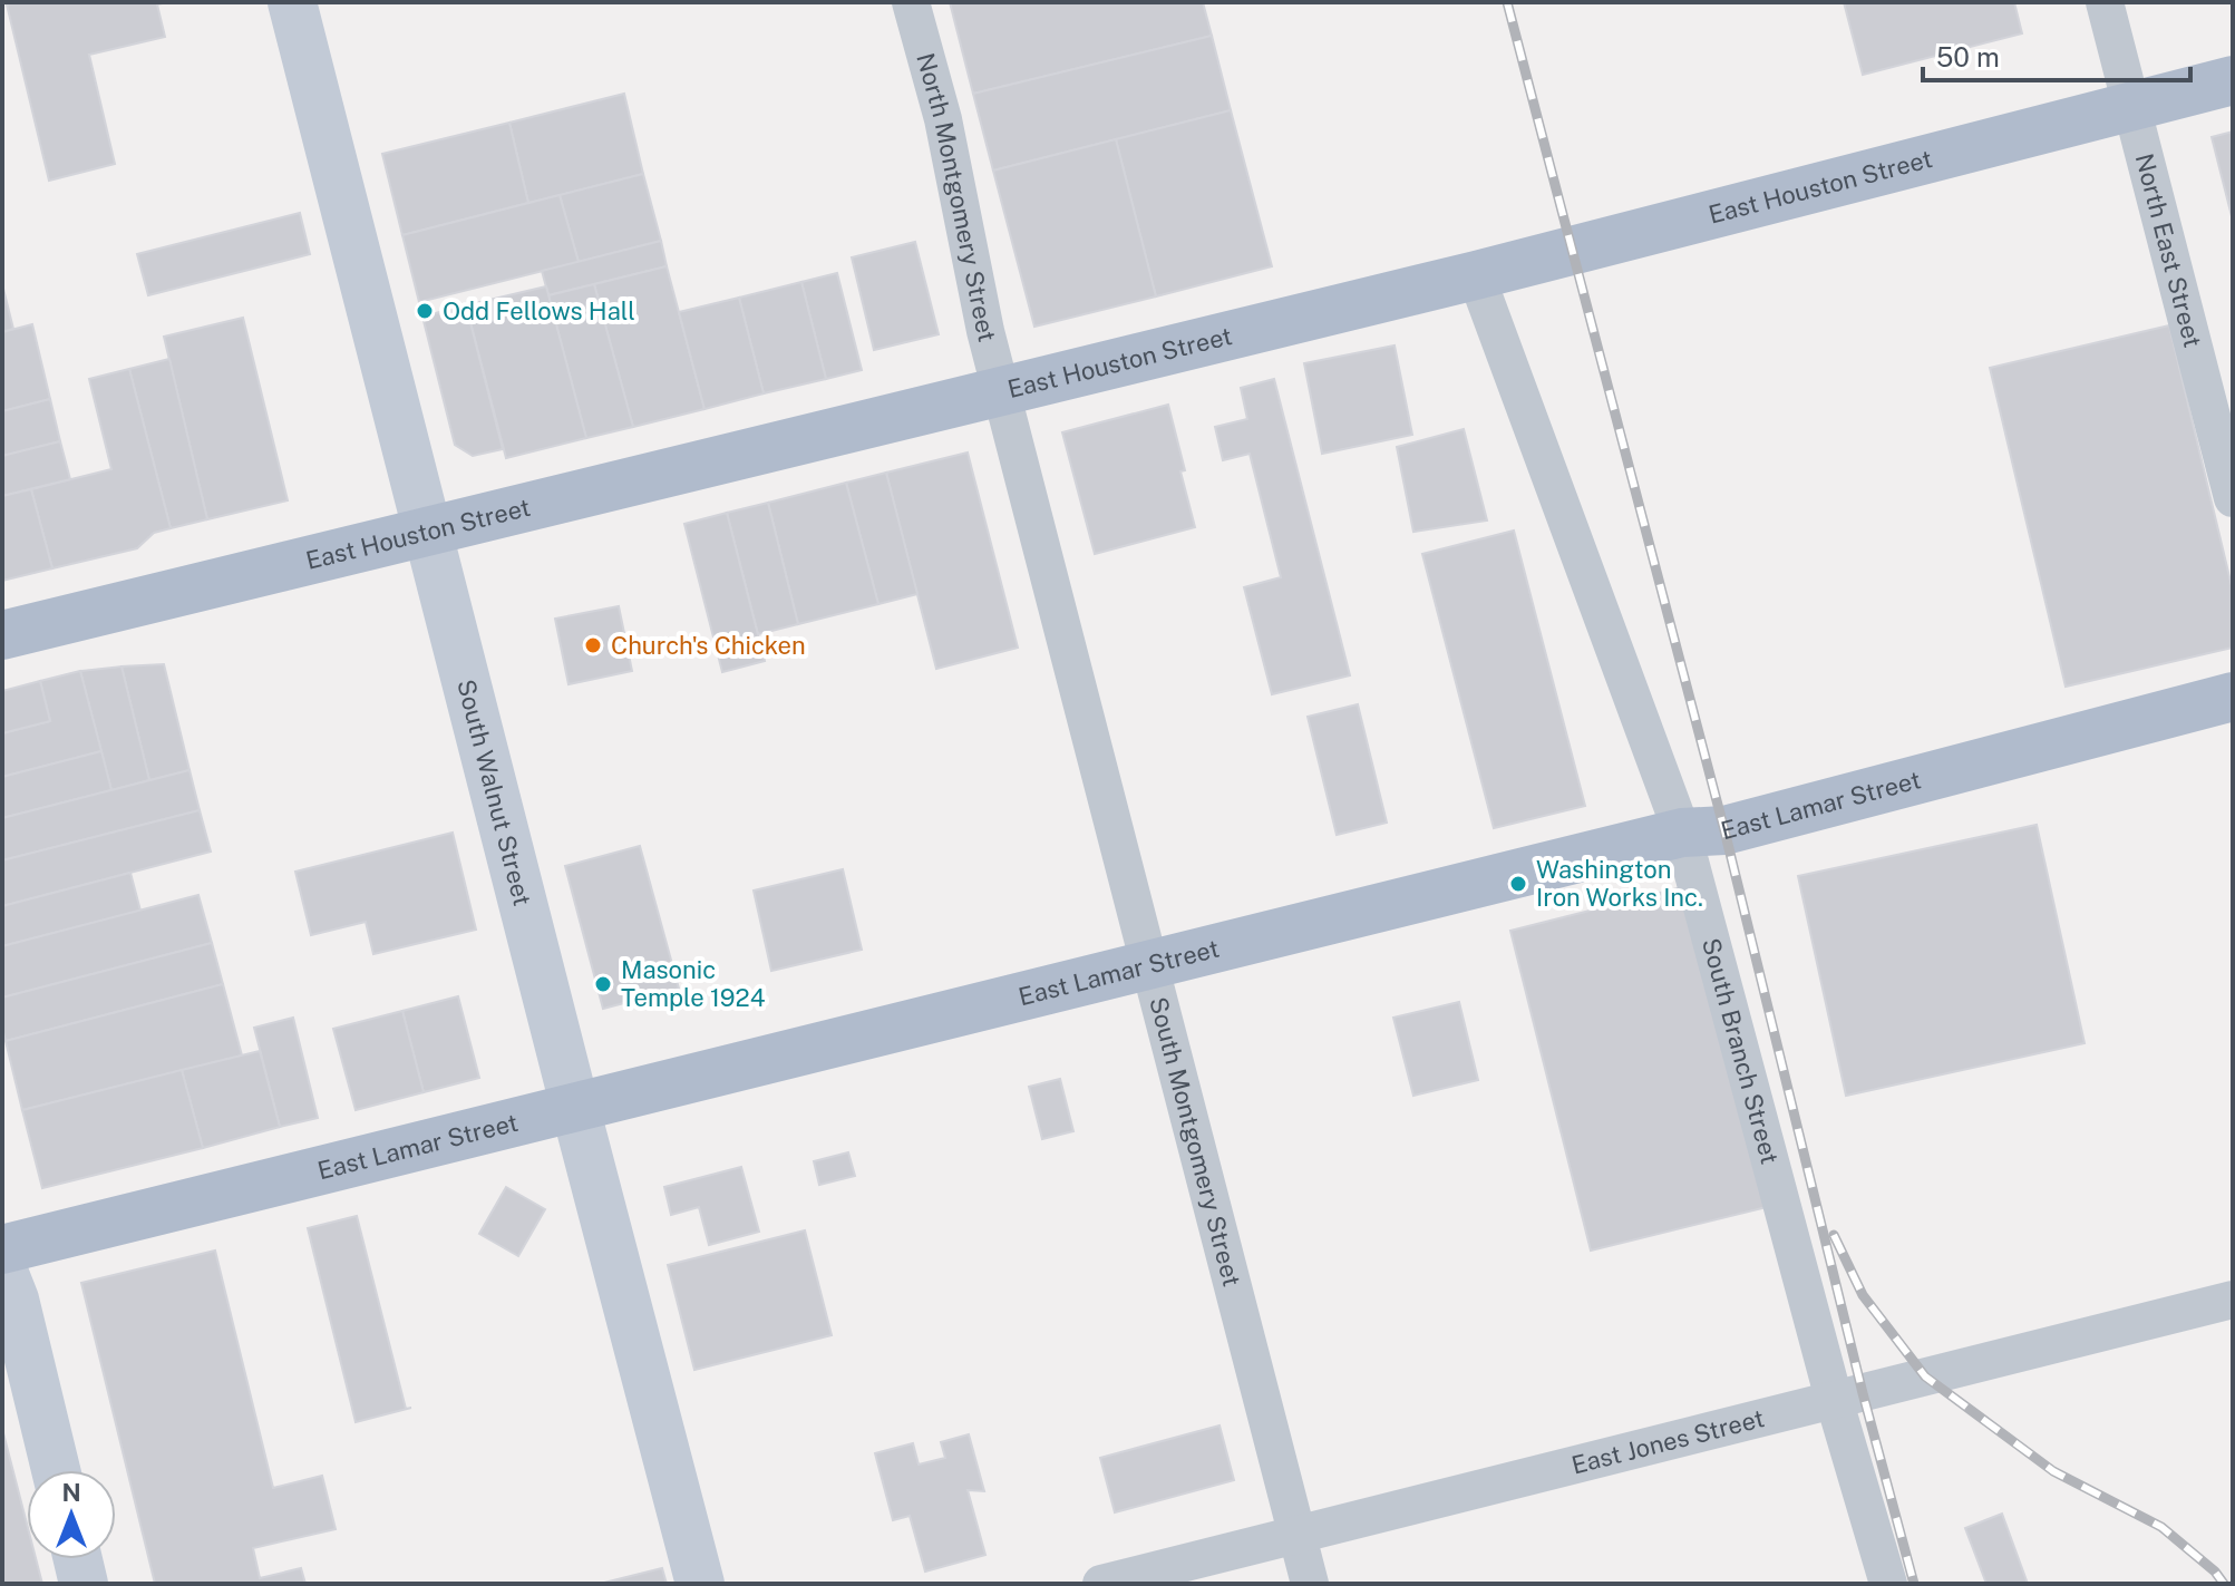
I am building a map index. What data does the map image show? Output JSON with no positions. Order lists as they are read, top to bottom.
{
  "streets": {
    "main road": ["East Houston Street", "East Lamar Street"],
    "street": [
      "North Montgomery Street",
      "North East Street",
      "South Walnut Street",
      "South Branch Street",
      "South Montgomery Street",
      "East Jones Street"
    ]
  },
  "crossings": [
    ["East Houston Street", "North Montgomery Street"],
    ["East Houston Street", "North East Street"],
    ["East Houston Street", "South Walnut Street"],
    ["East Houston Street", "South Branch Street"],
    ["East Houston Street", "South Montgomery Street"],
    ["North Montgomery Street", "South Montgomery Street"],
    ["South Walnut Street", "East Lamar Street"],
    ["East Lamar Street", "South Branch Street"],
    ["East Lamar Street", "South Montgomery Street"],
    ["South Branch Street", "East Jones Street"],
    ["South Montgomery Street", "East Jones Street"]
  ],
  "places": [
    "Odd Fellows Hall",
    "Church's Chicken",
    "Washington Iron Works Inc.",
    "Masonic Temple 1924"
  ],
  "scale_bar": "50 m",
  "north": "top"
}
